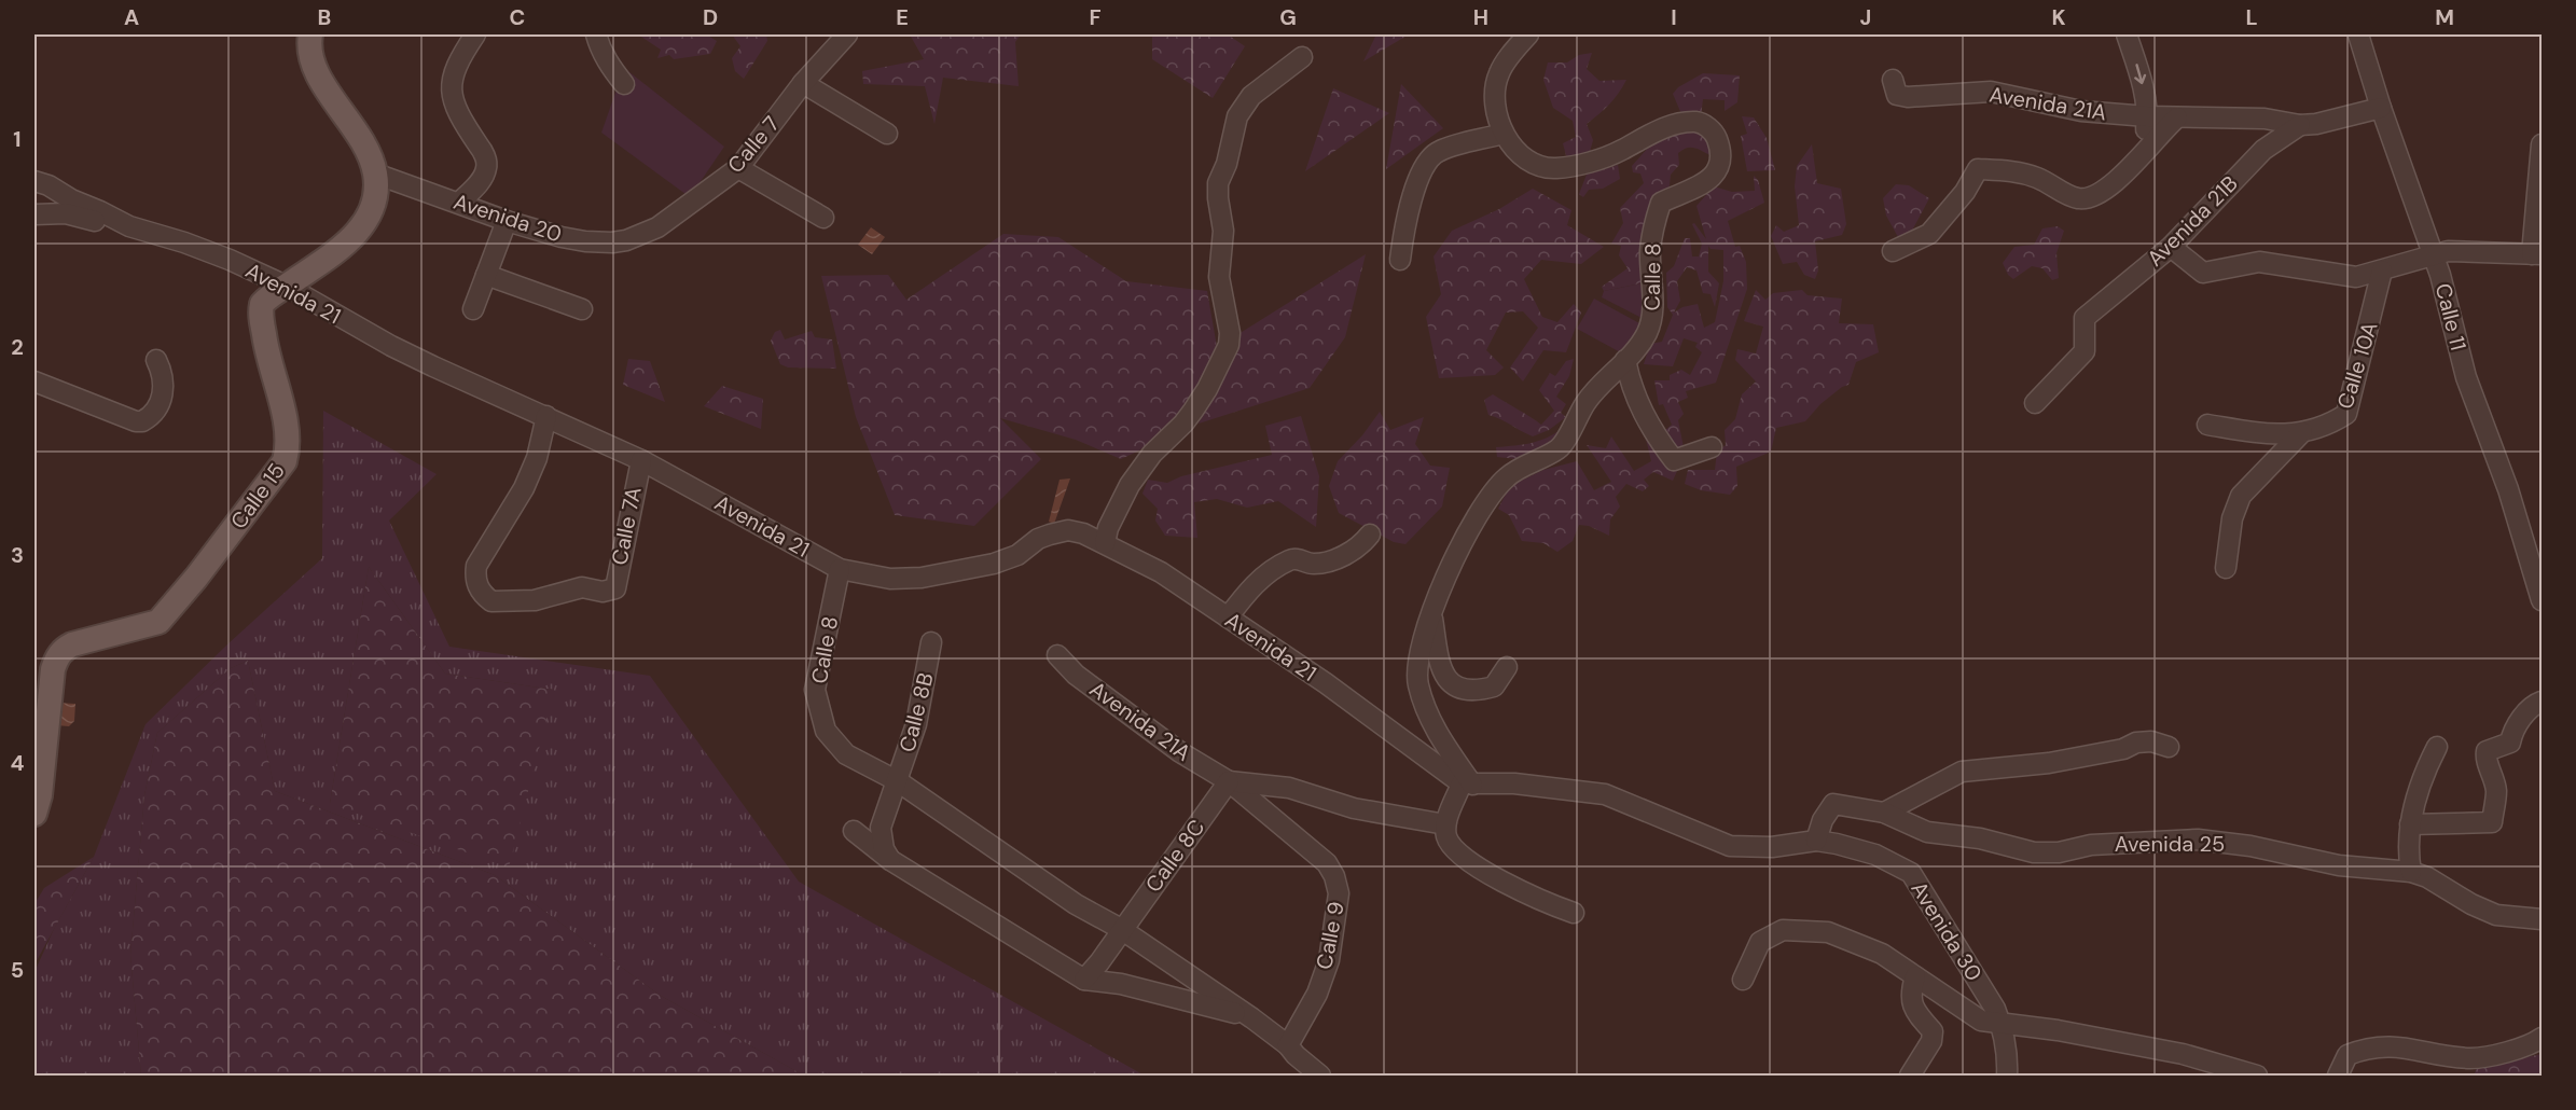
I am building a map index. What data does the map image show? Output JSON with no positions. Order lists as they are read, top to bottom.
{
  "streets": {
    "main road": ["Calle 15"],
    "street": [
      "Avenida 21A",
      "Calle 7",
      "Avenida 20",
      "Avenida 21B",
      "Calle 8",
      "Avenida 21",
      "Calle 11",
      "Calle 10A",
      "Calle 7A",
      "Calle 8B",
      "Avenida 25",
      "Calle 8C",
      "Avenida 30",
      "Calle 9"
    ]
  },
  "crossings": [
    ["Avenida 21A", "Avenida 21B"],
    ["Avenida 21A", "Calle 11"],
    ["Avenida 21A", "Calle 8C"],
    ["Avenida 21A", "Calle 9"],
    ["Calle 7", "Avenida 20"],
    ["Avenida 20", "Calle 15"],
    ["Calle 8", "Avenida 21"],
    ["Calle 8", "Calle 8B"],
    ["Calle 8", "Avenida 30"],
    ["Avenida 21", "Calle 15"],
    ["Avenida 21", "Calle 7A"],
    ["Avenida 21", "Avenida 30"],
    ["Avenida 25", "Avenida 30"],
    ["Calle 8C", "Calle 9"]
  ],
  "grid": {
    "columns": [
      "A",
      "B",
      "C",
      "D",
      "E",
      "F",
      "G",
      "H",
      "I",
      "J",
      "K",
      "L",
      "M"
    ],
    "rows": [
      "1",
      "2",
      "3",
      "4",
      "5"
    ]
  }
}
